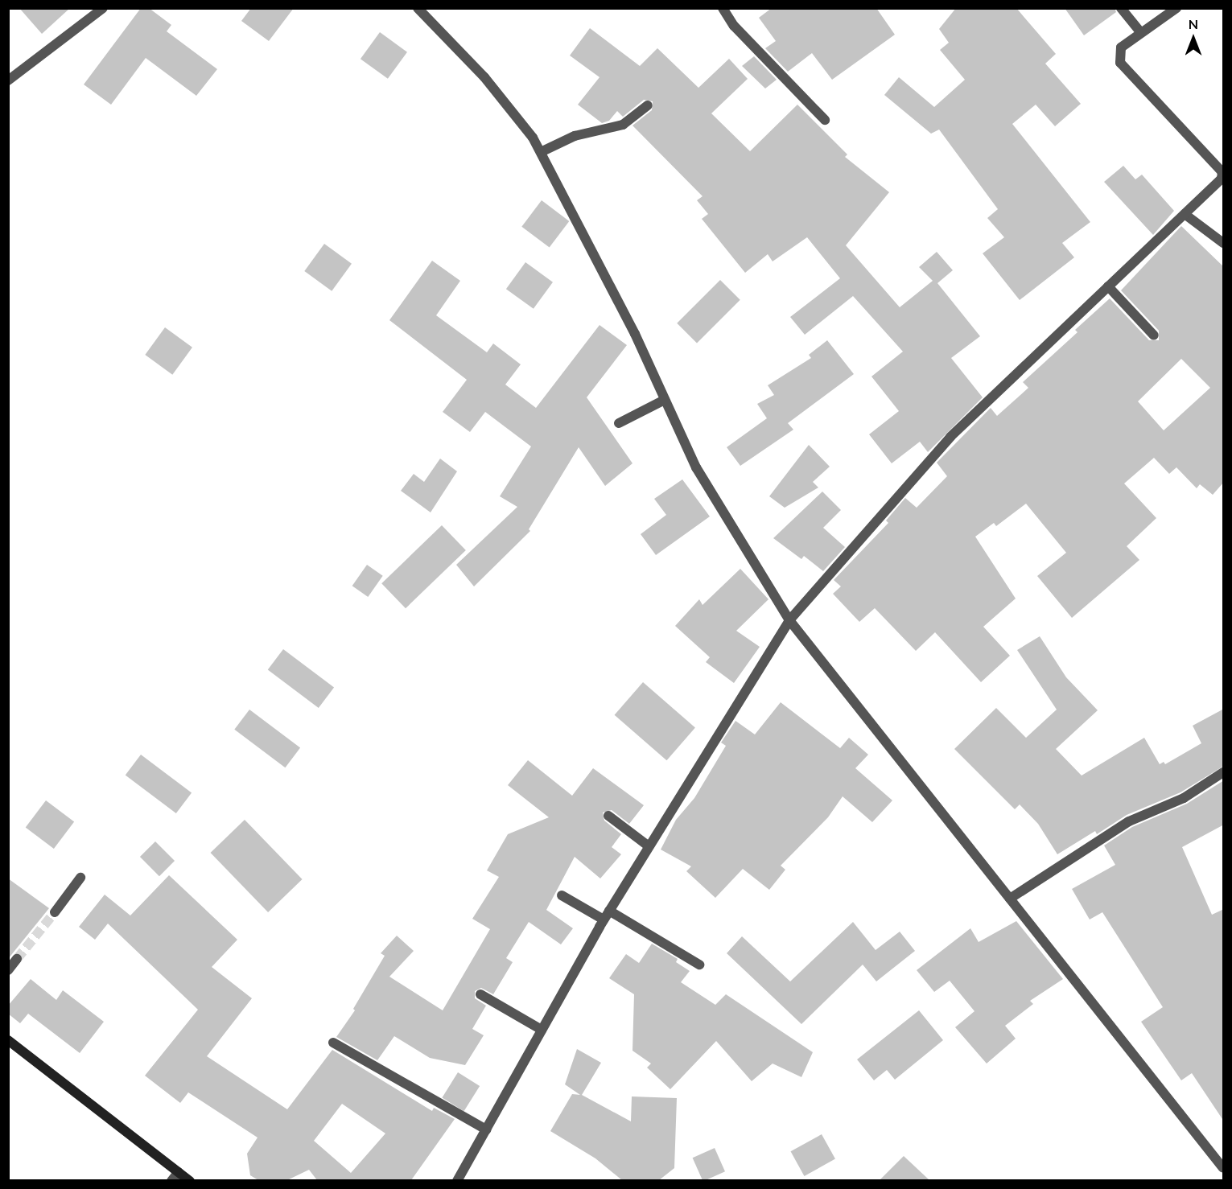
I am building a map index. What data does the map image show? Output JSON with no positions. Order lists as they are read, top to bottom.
{
  "north": "top"
}
